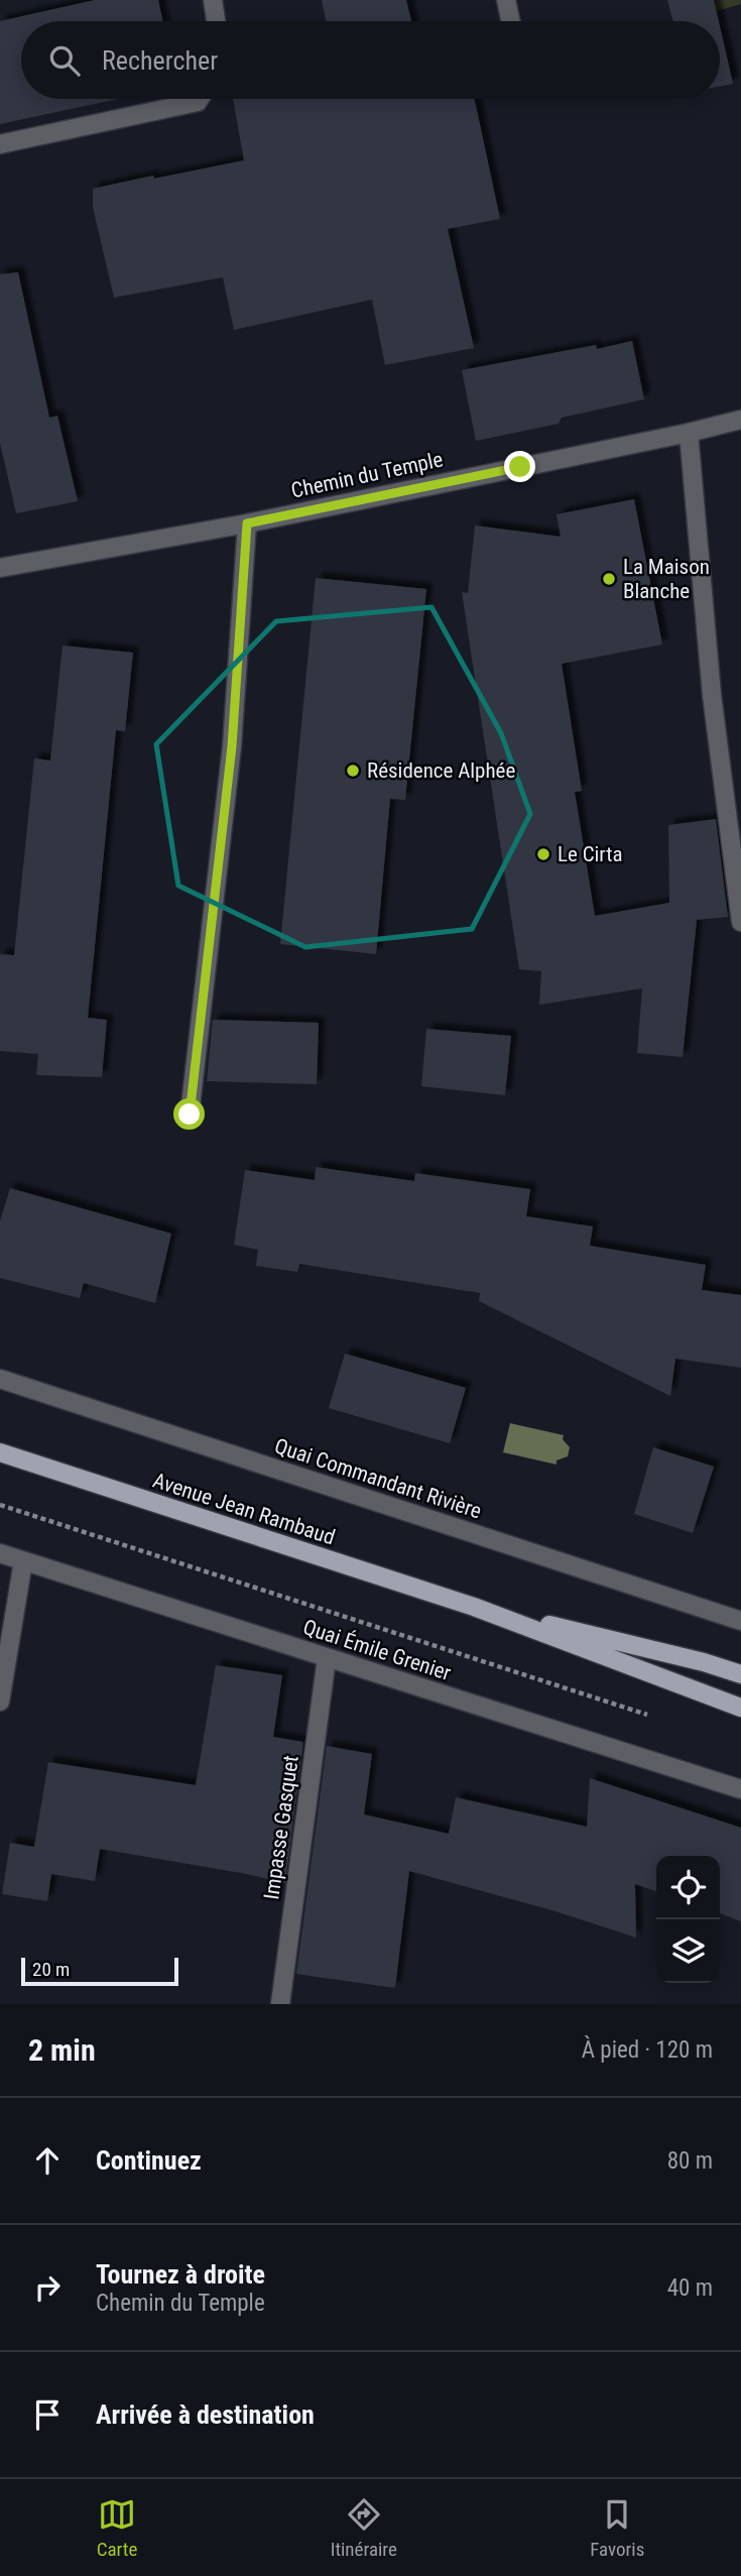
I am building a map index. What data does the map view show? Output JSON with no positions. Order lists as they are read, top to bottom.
{
  "streets": {
    "main road": ["Avenue Jean Rambaud"],
    "street": [
      "Chemin du Temple",
      "Quai Commandant Rivière",
      "Quai Émile Grenier",
      "Impasse Gasquet"
    ]
  },
  "crossings": [
    ["Quai Émile Grenier", "Impasse Gasquet"]
  ],
  "places": ["La Maison Blanche", "Résidence Alphée", "Le Cirta"],
  "scale_bar": "20 m",
  "page": {
    "search": "Rechercher",
    "scale": "20 m",
    "heading": ["2 min", "À pied · 120 m"],
    "list": [
      ["Continuez", "80 m"],
      ["Tournez à droite", "Chemin du Temple", "40 m"],
      "Arrivée à destination"
    ],
    "nav": ["Carte", "Itinéraire", "Favoris"]
  }
}
